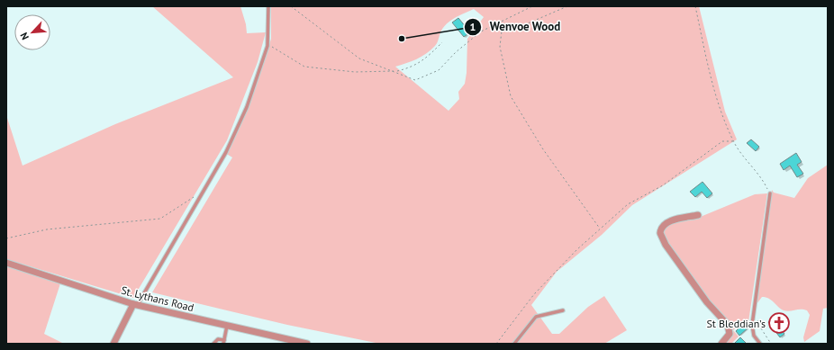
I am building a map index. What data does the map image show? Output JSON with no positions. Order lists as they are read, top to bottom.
{
  "streets": {
    "street": ["St. Lythans Road"]
  },
  "places": {
    "other": ["Wenvoe Wood"],
    "church": ["St Bleddian’s"]
  },
  "north": "bottom left"
}
